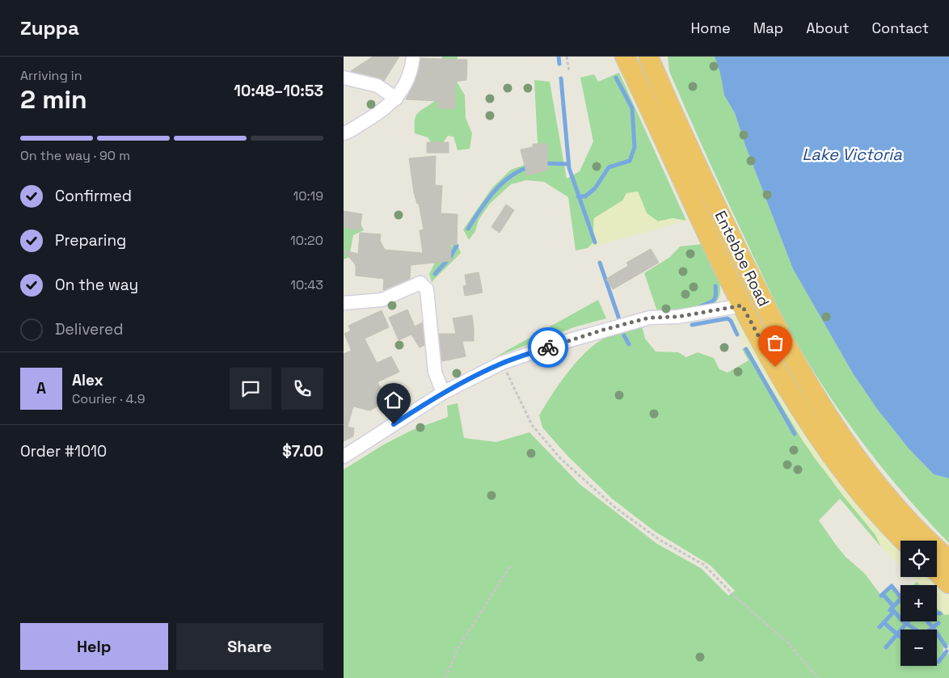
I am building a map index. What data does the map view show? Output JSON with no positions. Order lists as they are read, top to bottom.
{
  "streets": {
    "highway": ["Entebbe Road"]
  },
  "water": ["Lake Victoria"],
  "page": {
    "header": "Zuppa",
    "nav": [
      "Home",
      "Map",
      "About",
      "Contact"
    ],
    "heading": ["2 min", "Arriving in", "10:48–10:53"],
    "panel": [
      "Alex",
      "Courier · 4.9",
      "Order #1010",
      "$7.00"
    ],
    "bar": "On the way · 90 m",
    "list": [
      ["Confirmed", "10:19"],
      ["Preparing", "10:20"],
      ["On the way", "10:43"],
      "Delivered"
    ],
    "round": "A",
    "map_buttons": ["+", "−"],
    "buttons": ["Help", "Share"]
  }
}
